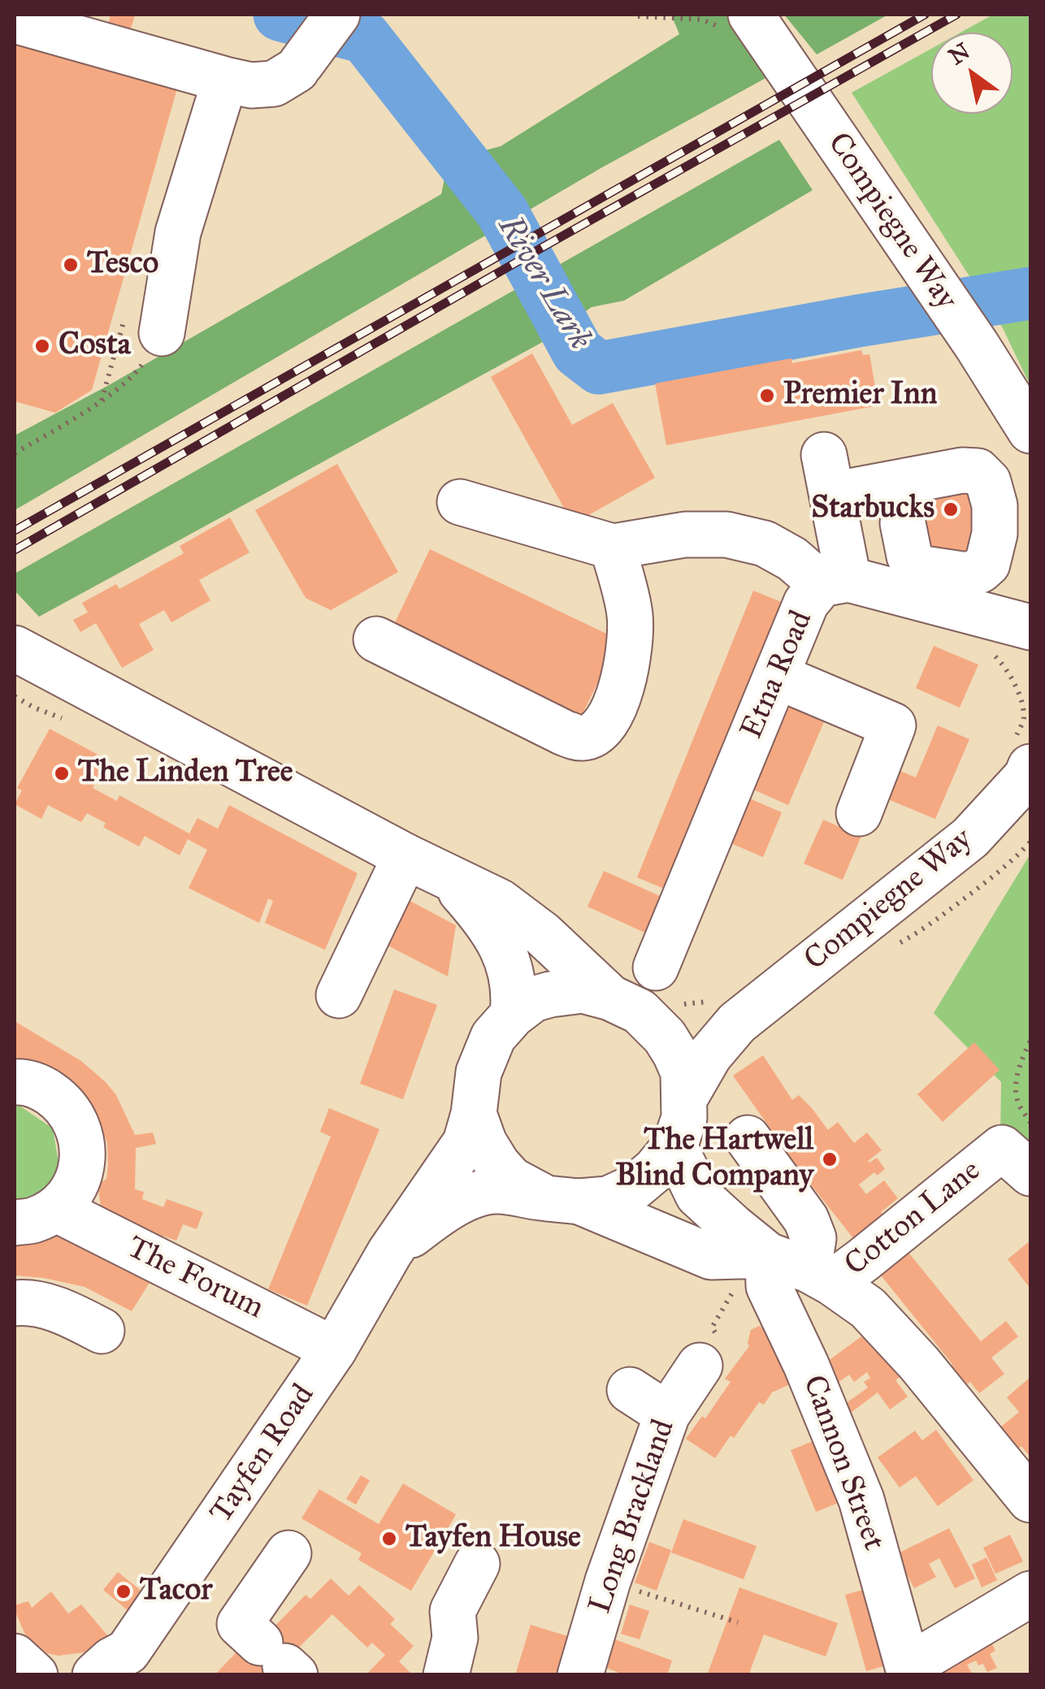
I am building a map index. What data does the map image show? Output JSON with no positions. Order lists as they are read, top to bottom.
{
  "streets": {
    "street": [
      "Compiegne Way",
      "Etna Road",
      "Cotton Lane",
      "The Forum",
      "Tayfen Road",
      "Cannon Street",
      "Long Brackland"
    ]
  },
  "crossings": [
    ["Compiegne Way", "Tayfen Road"],
    ["Cotton Lane", "Cannon Street"],
    ["The Forum", "Tayfen Road"]
  ],
  "water": ["River Lark"],
  "places": [
    "Tesco",
    "Costa",
    "Premier Inn",
    "Starbucks",
    "The Linden Tree",
    "The Hartwell Blind Company",
    "Tayfen House",
    "Tacor"
  ],
  "north": "top left"
}
